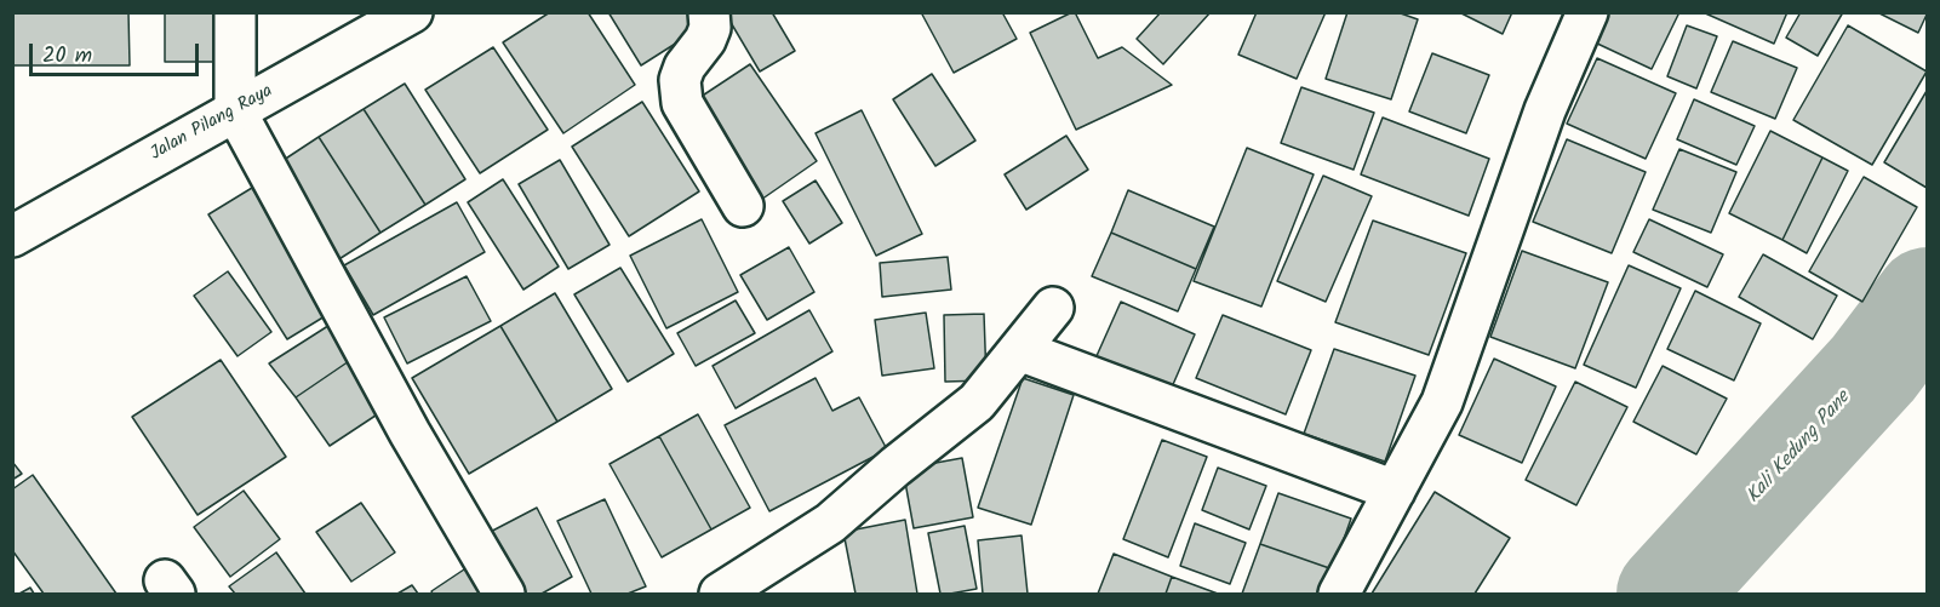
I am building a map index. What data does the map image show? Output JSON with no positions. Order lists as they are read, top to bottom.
{
  "streets": {
    "main road": ["Jalan Pilang Raya"]
  },
  "water": ["Kali Kedung Pane"],
  "scale_bar": "20 m"
}
